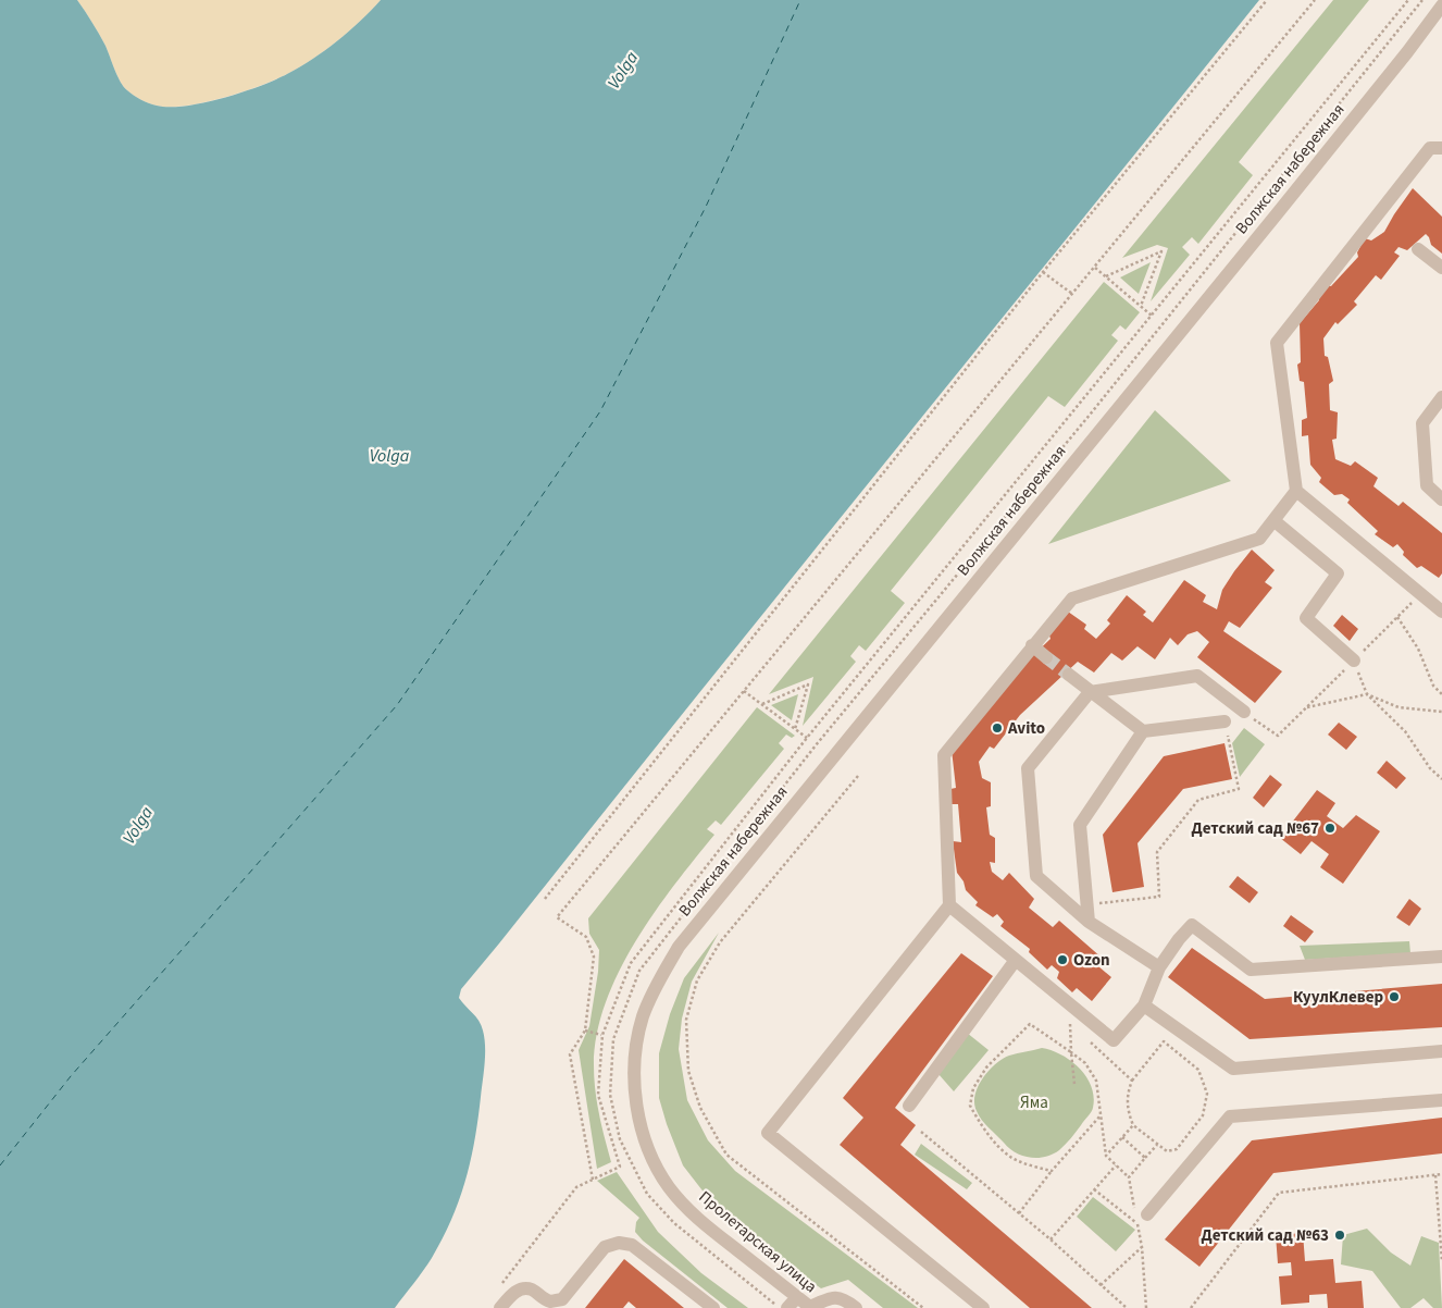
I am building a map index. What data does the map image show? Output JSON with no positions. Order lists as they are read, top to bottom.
{
  "streets": {
    "street": ["Волжская набережная", "Пролетарская улица"]
  },
  "crossings": [
    ["Волжская набережная", "Пролетарская улица"]
  ],
  "water": ["Volga"],
  "parks": ["Яма"],
  "places": [
    "Avito",
    "Детский сад №67",
    "Ozon",
    "КуулКлевер",
    "Детский сад №63"
  ]
}
